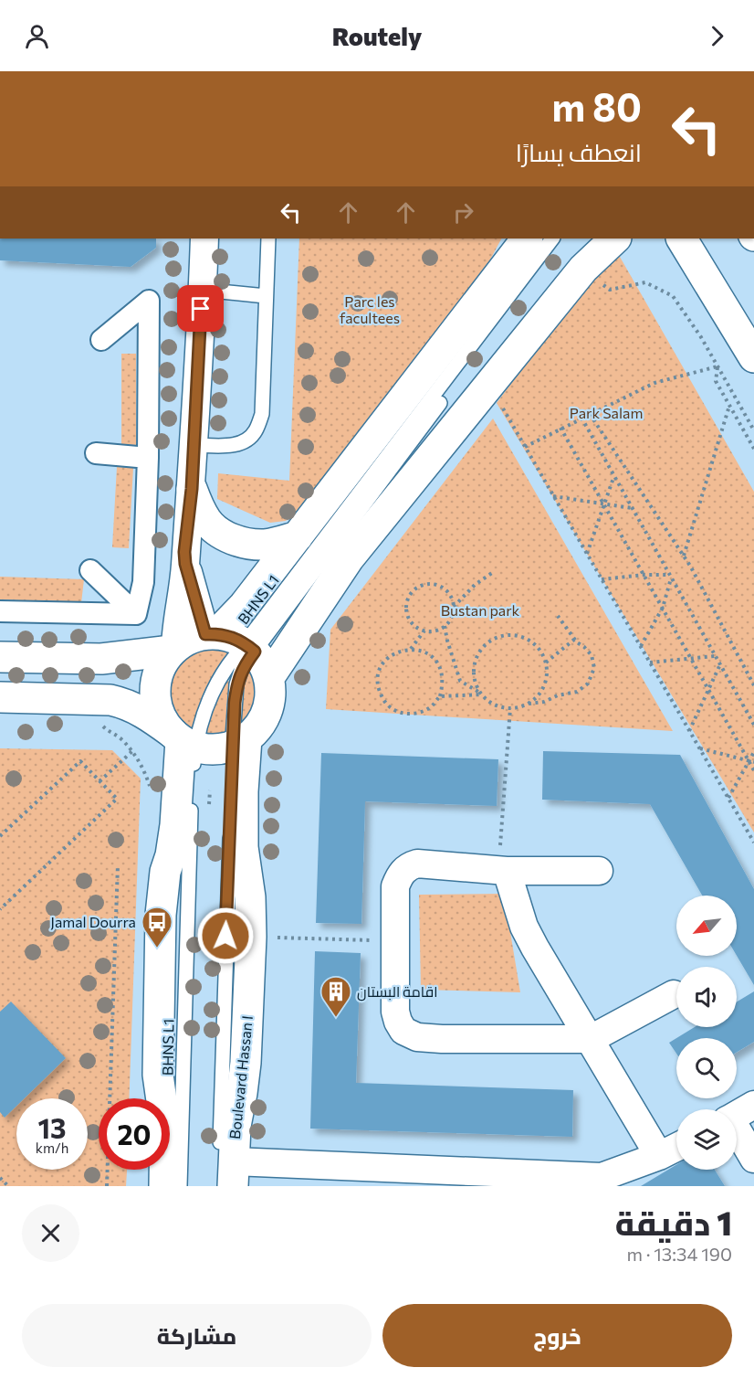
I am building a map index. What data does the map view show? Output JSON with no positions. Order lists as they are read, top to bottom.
{
  "streets": {
    "main road": ["Boulevard Hassan I"],
    "lane": ["BHNS L1"]
  },
  "crossings": [
    ["BHNS L1", "Boulevard Hassan I"]
  ],
  "parks": ["Parc les facultees", "Park Salam", "Bustan park"],
  "places": {
    "bus stop": ["Jamal Dourra"],
    "building": ["اقامة البستان"]
  },
  "north": "bottom left",
  "page": {
    "header": "Routely",
    "turn": ["80 m", "انعطف يسارًا"],
    "speed": "13 km/h",
    "limit": "20",
    "heading": ["1 دقيقة", "190 m · 13:34"],
    "buttons": ["خروج", "مشاركة"]
  }
}
